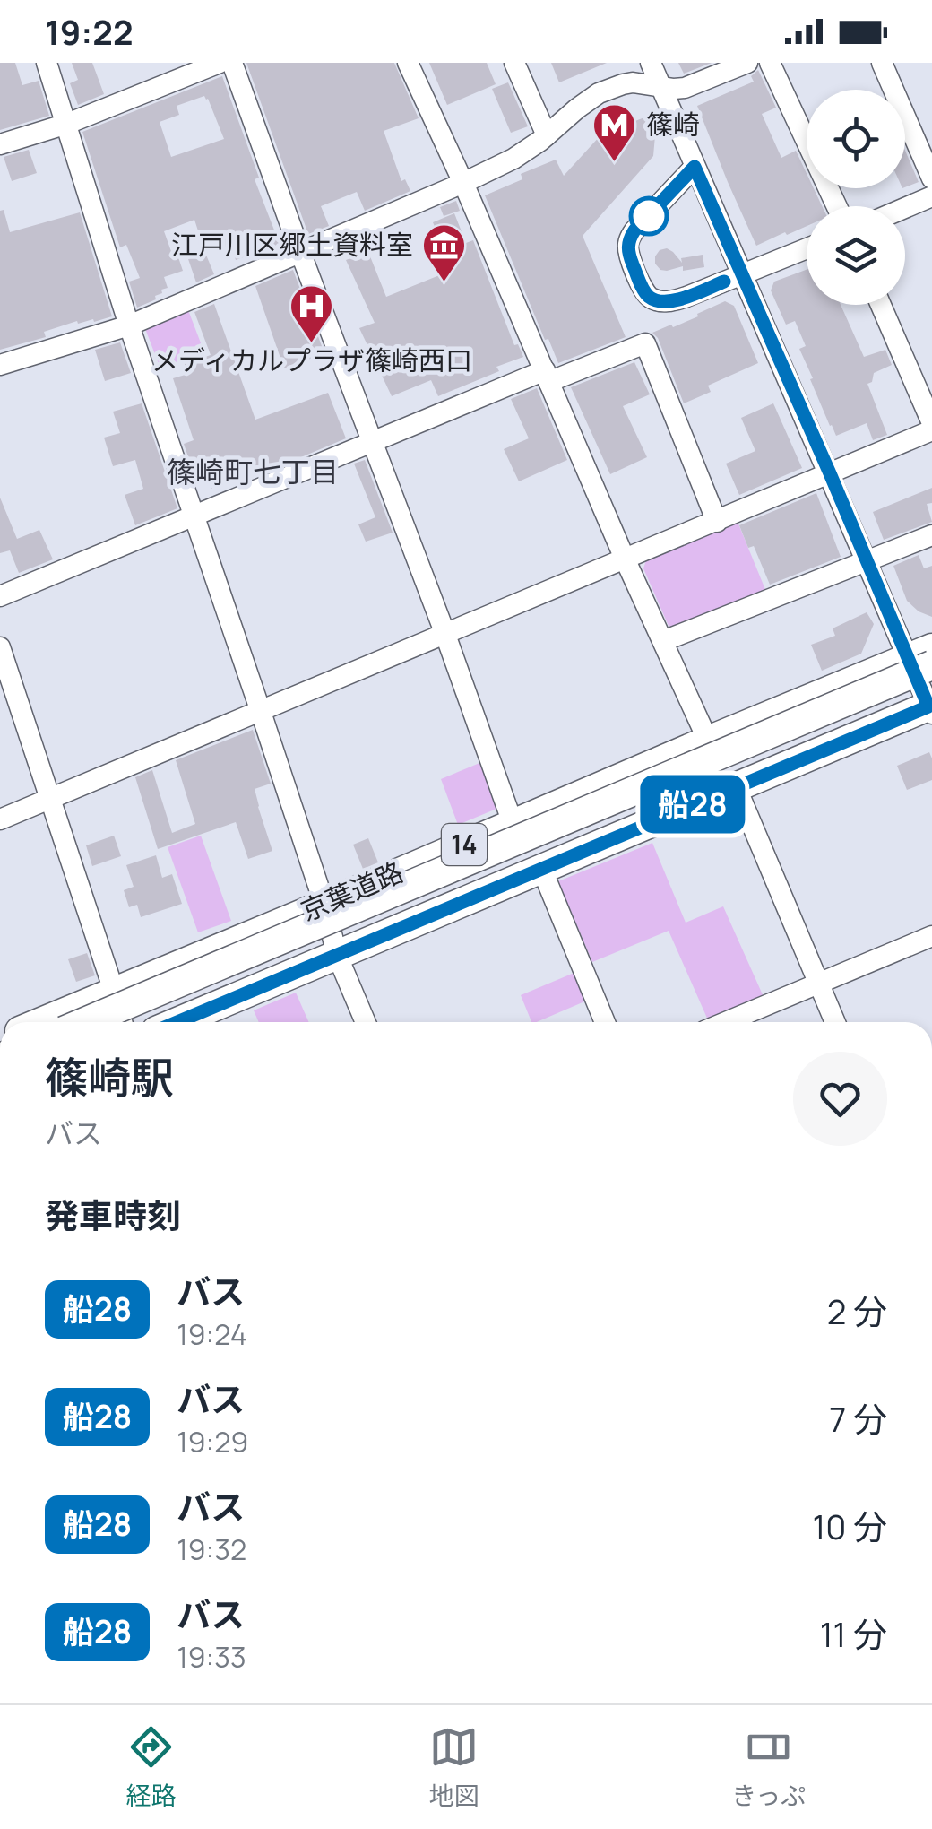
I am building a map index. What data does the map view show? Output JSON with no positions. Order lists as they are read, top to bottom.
{
  "streets": {
    "highway": ["14", "京葉道路"]
  },
  "districts": ["篠崎町七丁目"],
  "places": {
    "metro station": ["篠崎"],
    "museum": ["江戸川区郷土資料室"],
    "hospital": ["メディカルプラザ篠崎西口"]
  },
  "lines": ["bus line 船28"],
  "page": {
    "status": "19:22",
    "on_map": "船28",
    "heading": [
      ["篠崎駅", "バス"],
      "発車時刻"
    ],
    "list": [
      {
        "mark": "船28",
        "name": "バス",
        "note": "19:24",
        "value": "2 分"
      },
      {
        "mark": "船28",
        "name": "バス",
        "note": "19:29",
        "value": "7 分"
      },
      {
        "mark": "船28",
        "name": "バス",
        "note": "19:32",
        "value": "10 分"
      },
      {
        "mark": "船28",
        "name": "バス",
        "note": "19:33",
        "value": "11 分"
      }
    ],
    "tabs": ["経路", "地図", "きっぷ"]
  }
}
